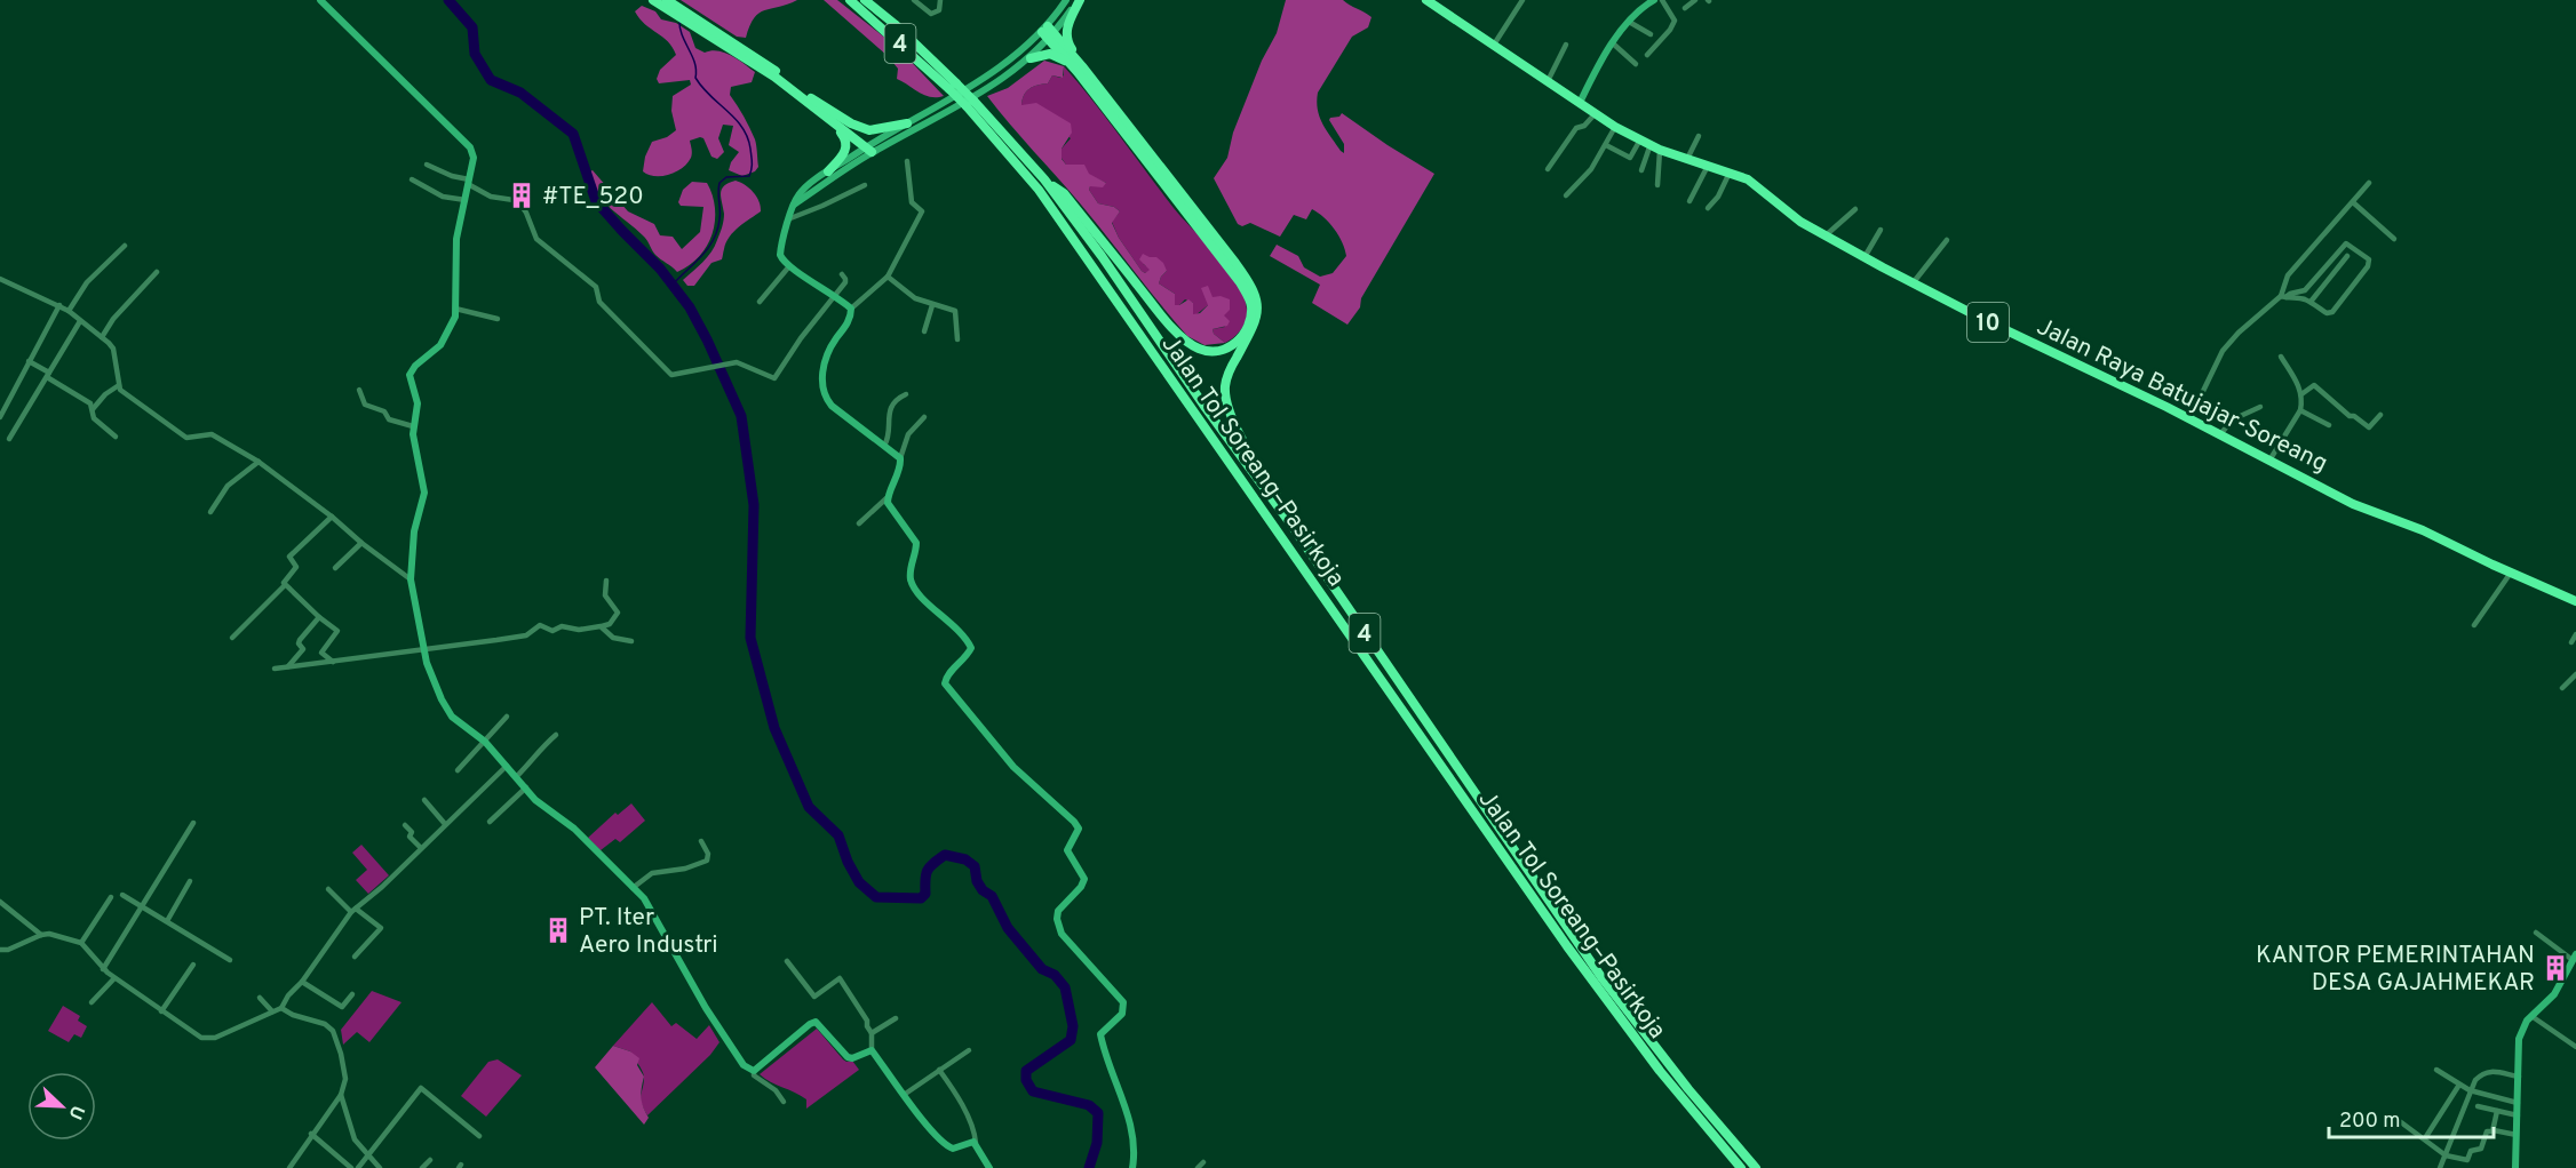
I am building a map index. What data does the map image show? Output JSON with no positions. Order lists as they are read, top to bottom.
{
  "streets": {
    "highway": [
      "4",
      "10",
      "Jalan Raya Batujajar-Soreang",
      "Jalan Tol Soreang–Pasirkoja"
    ]
  },
  "places": {
    "building": ["#TE_520", "PT. Iter Aero Industri", "KANTOR PEMERINTAHAN DESA GAJAHMEKAR"]
  },
  "scale_bar": "200 m",
  "north": "bottom right"
}
